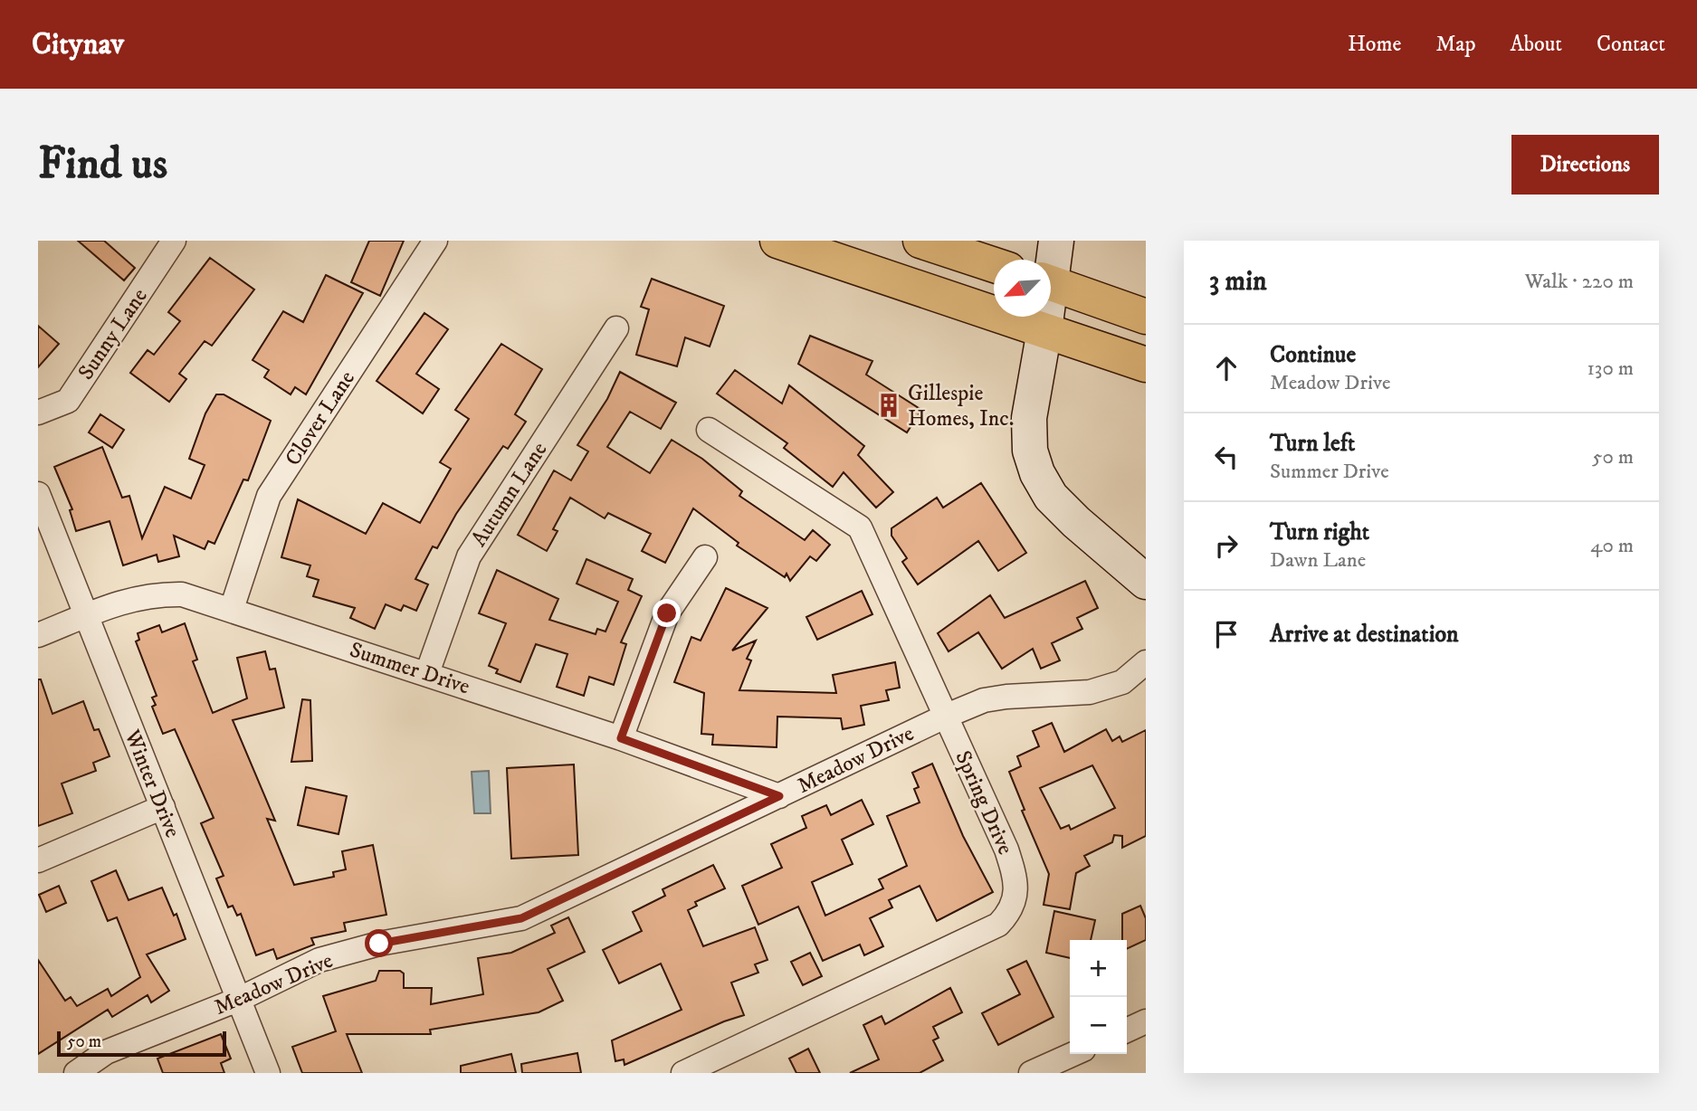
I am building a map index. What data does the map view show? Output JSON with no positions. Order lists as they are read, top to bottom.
{
  "streets": {
    "street": [
      "Sunny Lane",
      "Clover Lane",
      "Autumn Lane",
      "Summer Drive",
      "Meadow Drive",
      "Winter Drive",
      "Spring Drive"
    ]
  },
  "crossings": [
    ["Clover Lane", "Summer Drive"],
    ["Autumn Lane", "Summer Drive"],
    ["Summer Drive", "Meadow Drive"],
    ["Summer Drive", "Winter Drive"],
    ["Meadow Drive", "Winter Drive"],
    ["Meadow Drive", "Spring Drive"]
  ],
  "places": {
    "building": ["Gillespie Homes, Inc."]
  },
  "scale_bar": "50 m",
  "north": "bottom left",
  "page": {
    "header": "Citynav",
    "nav": [
      "Home",
      "Map",
      "About",
      "Contact"
    ],
    "buttons": "Directions",
    "title": "Find us",
    "heading": ["3 min", "Walk · 220 m"],
    "list": [
      ["Continue", "Meadow Drive", "130 m"],
      ["Turn left", "Summer Drive", "50 m"],
      ["Turn right", "Dawn Lane", "40 m"],
      "Arrive at destination"
    ],
    "map_buttons": ["+", "−"],
    "scale": "50 m"
  }
}
